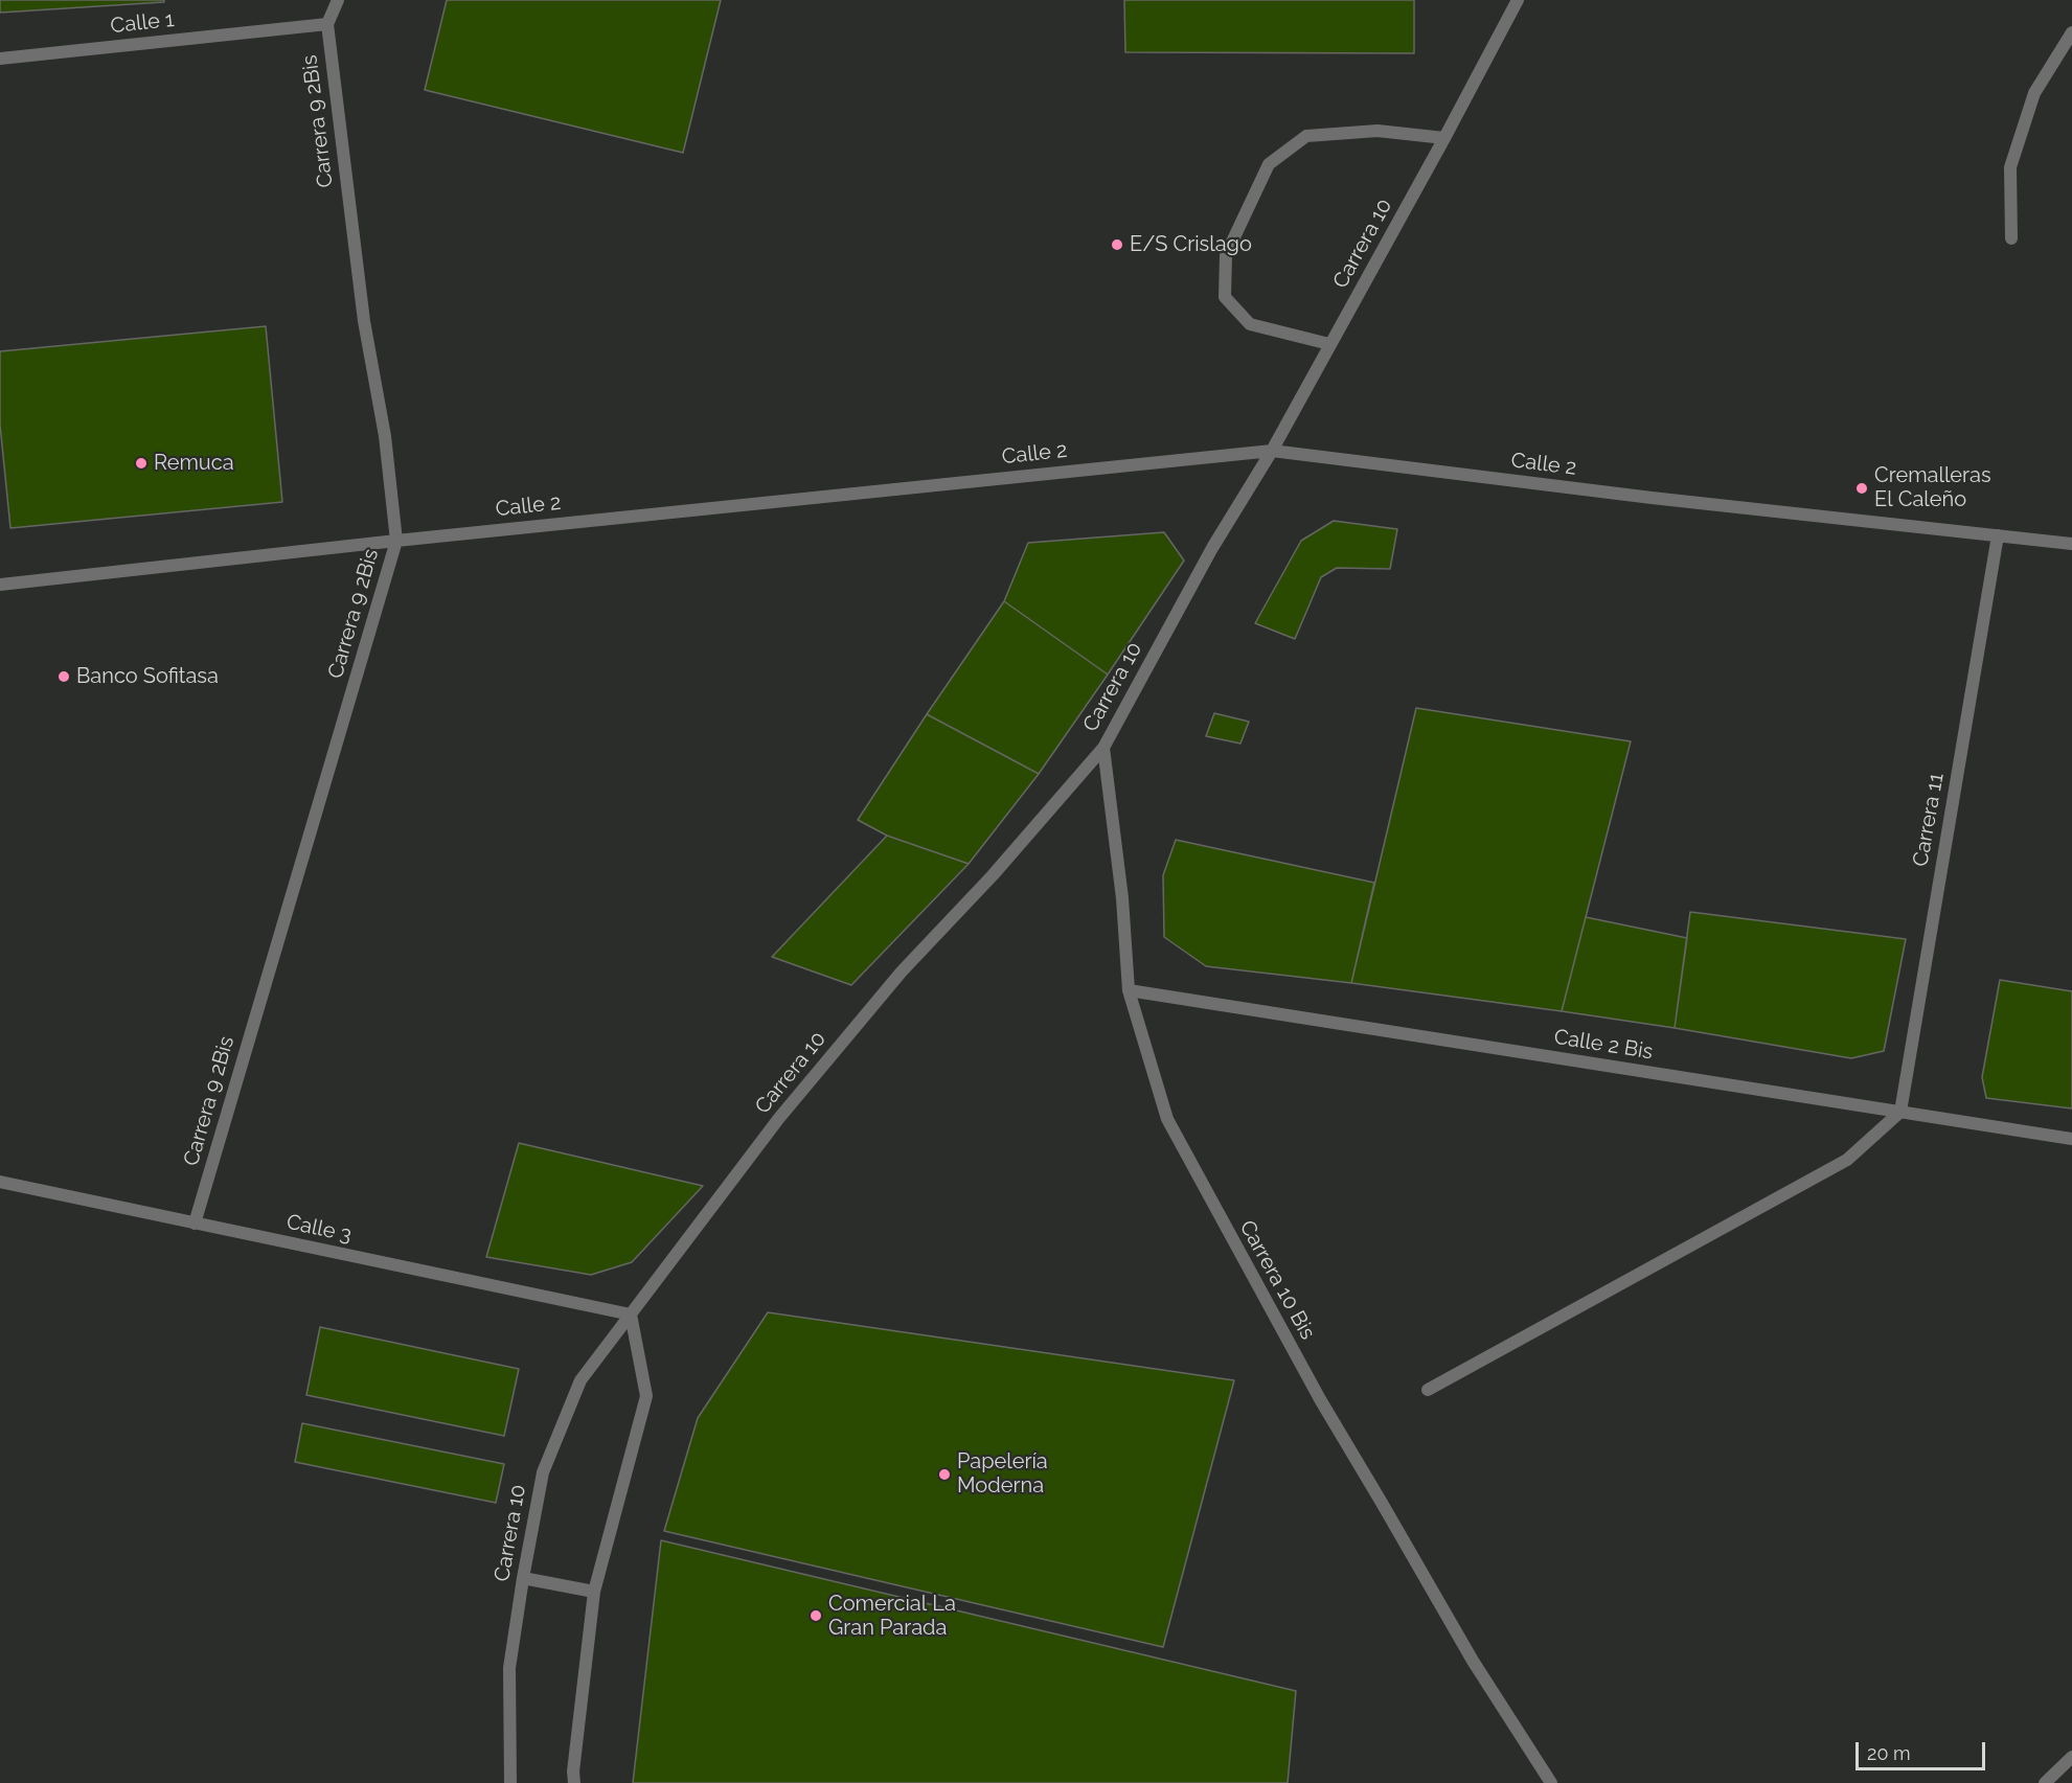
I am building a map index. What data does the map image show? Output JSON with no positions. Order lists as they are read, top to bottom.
{
  "streets": {
    "street": [
      "Calle 1",
      "Carrera 9 2Bis",
      "Carrera 10",
      "Calle 2",
      "Carrera 11",
      "Calle 2 Bis",
      "Calle 3",
      "Carrera 10 Bis"
    ]
  },
  "crossings": [
    ["Calle 1", "Carrera 9 2Bis"],
    ["Carrera 9 2Bis", "Calle 2"],
    ["Carrera 9 2Bis", "Calle 3"],
    ["Carrera 10", "Calle 2"],
    ["Carrera 10", "Calle 3"],
    ["Carrera 10", "Carrera 10 Bis"],
    ["Calle 2", "Carrera 11"],
    ["Carrera 11", "Calle 2 Bis"],
    ["Calle 2 Bis", "Carrera 10 Bis"]
  ],
  "places": [
    "E/S Crislago",
    "Remuca",
    "Cremalleras El Caleño",
    "Banco Sofitasa",
    "Papelería Moderna",
    "Comercial La Gran Parada"
  ],
  "scale_bar": "20 m"
}
